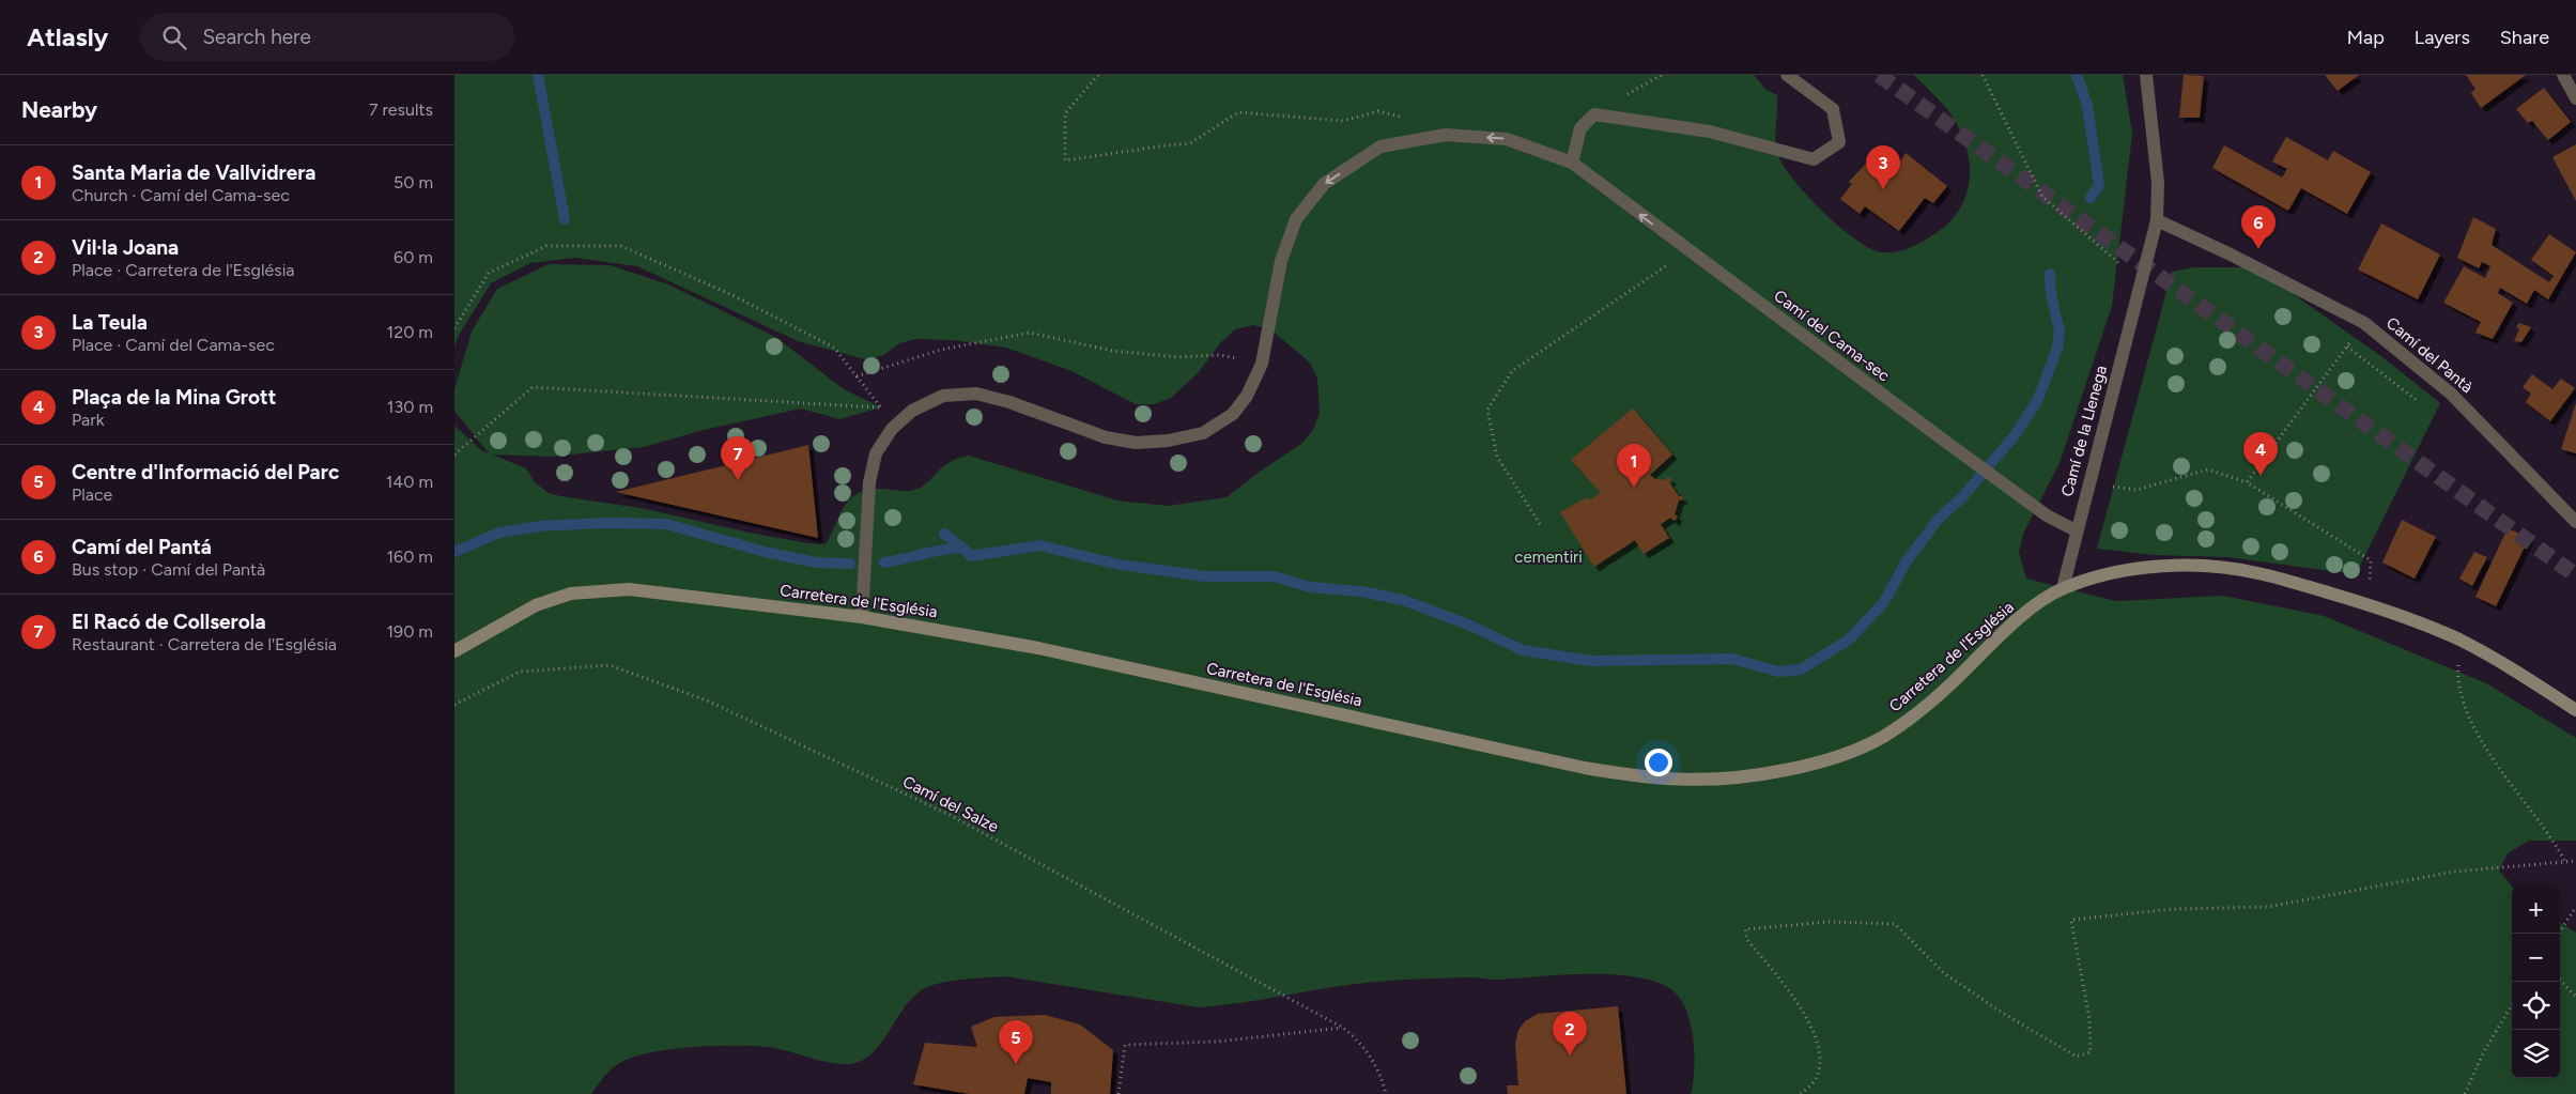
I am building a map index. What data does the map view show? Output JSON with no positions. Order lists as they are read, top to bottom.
{
  "streets": {
    "main road": ["Carretera de l'Església"],
    "street": ["Camí del Cama-sec", "Camí del Pantà", "Camí de la Llenega"],
    "path": ["Camí del Salze"]
  },
  "crossings": [
    ["Camí del Cama-sec", "Camí de la Llenega"],
    ["Camí del Cama-sec", "Carretera de l'Església"],
    ["Camí del Pantà", "Camí de la Llenega"],
    ["Camí de la Llenega", "Carretera de l'Església"]
  ],
  "parks": ["cementiri"],
  "page": {
    "header": "Atlasly",
    "search": "Search here",
    "nav": ["Map", "Layers", "Share"],
    "heading": ["Nearby", "7 results"],
    "list": [
      {
        "mark": "1",
        "name": "Santa Maria de Vallvidrera",
        "note": "Church · Camí del Cama-sec",
        "value": "50 m"
      },
      {
        "mark": "2",
        "name": "Vil·la Joana",
        "note": "Place · Carretera de l'Església",
        "value": "60 m"
      },
      {
        "mark": "3",
        "name": "La Teula",
        "note": "Place · Camí del Cama-sec",
        "value": "120 m"
      },
      {
        "mark": "4",
        "name": "Plaça de la Mina Grott",
        "note": "Park",
        "value": "130 m"
      },
      {
        "mark": "5",
        "name": "Centre d'Informació del Parc",
        "note": "Place",
        "value": "140 m"
      },
      {
        "mark": "6",
        "name": "Camí del Pantá",
        "note": "Bus stop · Camí del Pantà",
        "value": "160 m"
      },
      {
        "mark": "7",
        "name": "El Racó de Collserola",
        "note": "Restaurant · Carretera de l'Església",
        "value": "190 m"
      }
    ],
    "pins": [
      "3",
      "6",
      "4",
      "7",
      "1",
      "2",
      "5"
    ],
    "map_buttons": ["+", "−"]
  }
}
